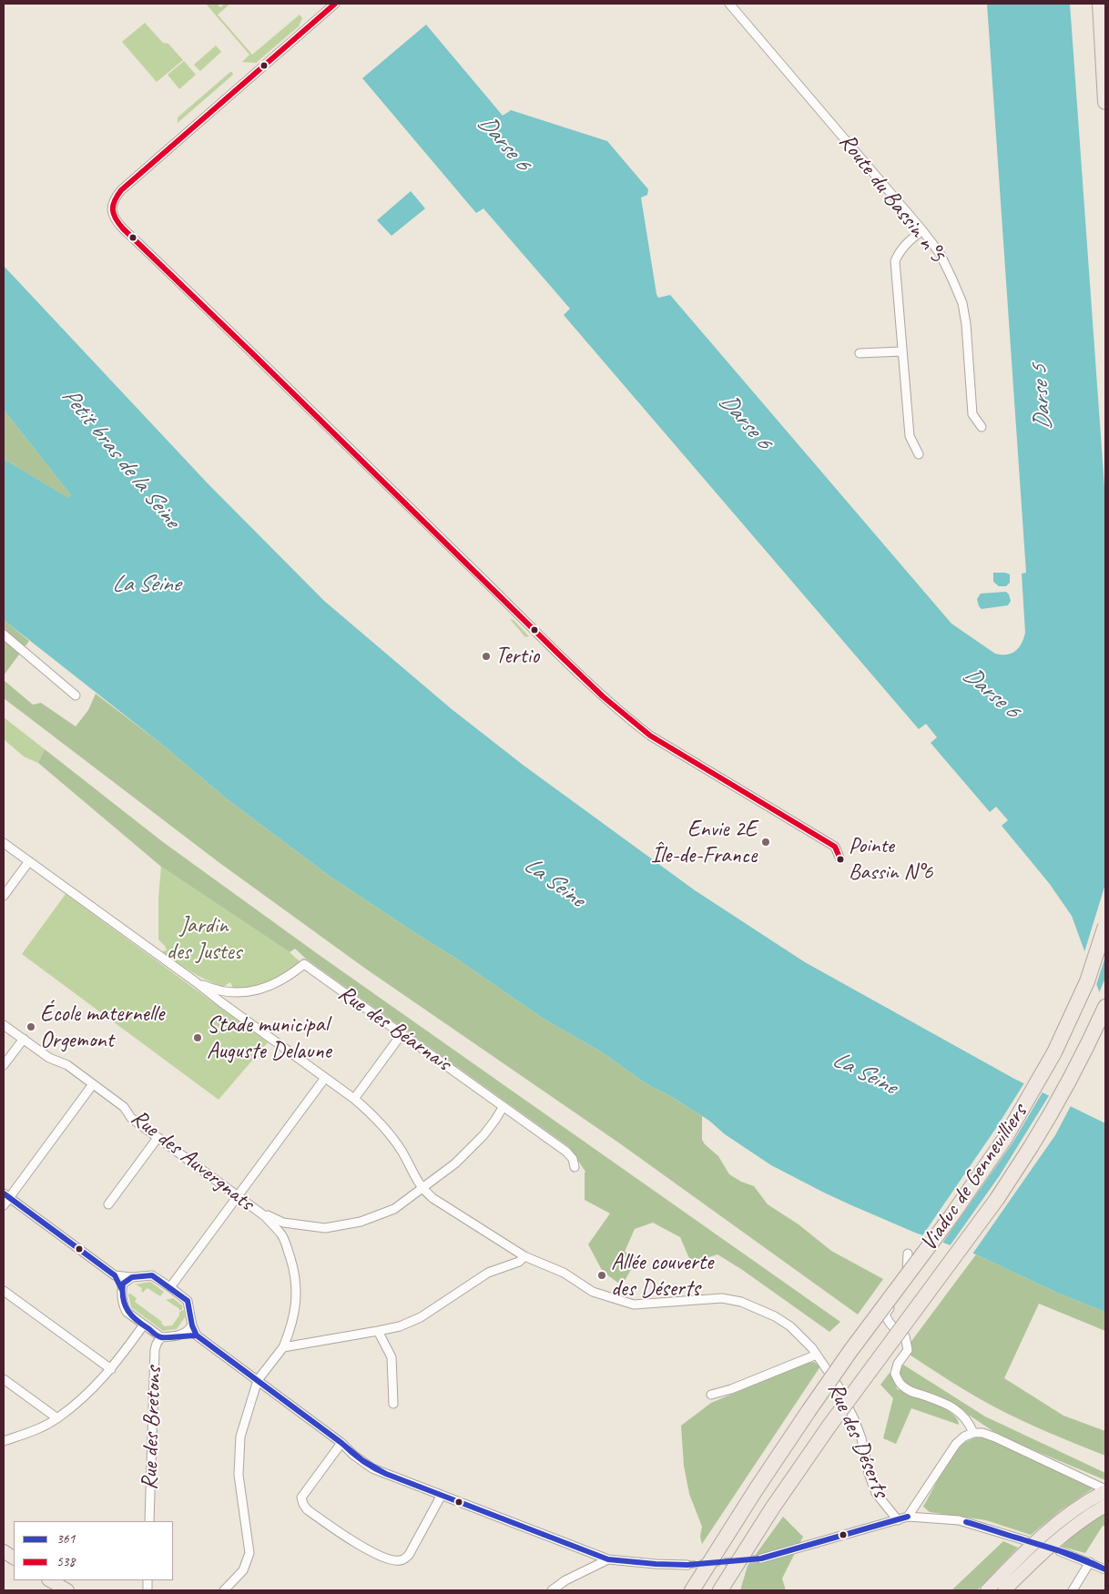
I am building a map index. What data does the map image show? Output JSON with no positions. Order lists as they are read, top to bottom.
{
  "streets": {
    "highway": ["Viaduc de Gennevilliers"],
    "street": [
      "Route du Bassin n°5",
      "Rue des Béarnais",
      "Rue des Auvergnats",
      "Rue des Bretons",
      "Rue des Déserts"
    ]
  },
  "water": [
    "Darse 6",
    "Darse 5",
    "Petit bras de la Seine",
    "La Seine"
  ],
  "parks": ["Jardin des Justes"],
  "places": [
    "Tertio",
    "Envie 2E Île-de-France",
    "Pointe Bassin N°6",
    "École maternelle Orgemont",
    "Stade municipal Auguste Delaune",
    "Allée couverte des Déserts"
  ],
  "lines": ["transit line 538", "transit line 361"],
  "legend": ["361", "538"]
}
